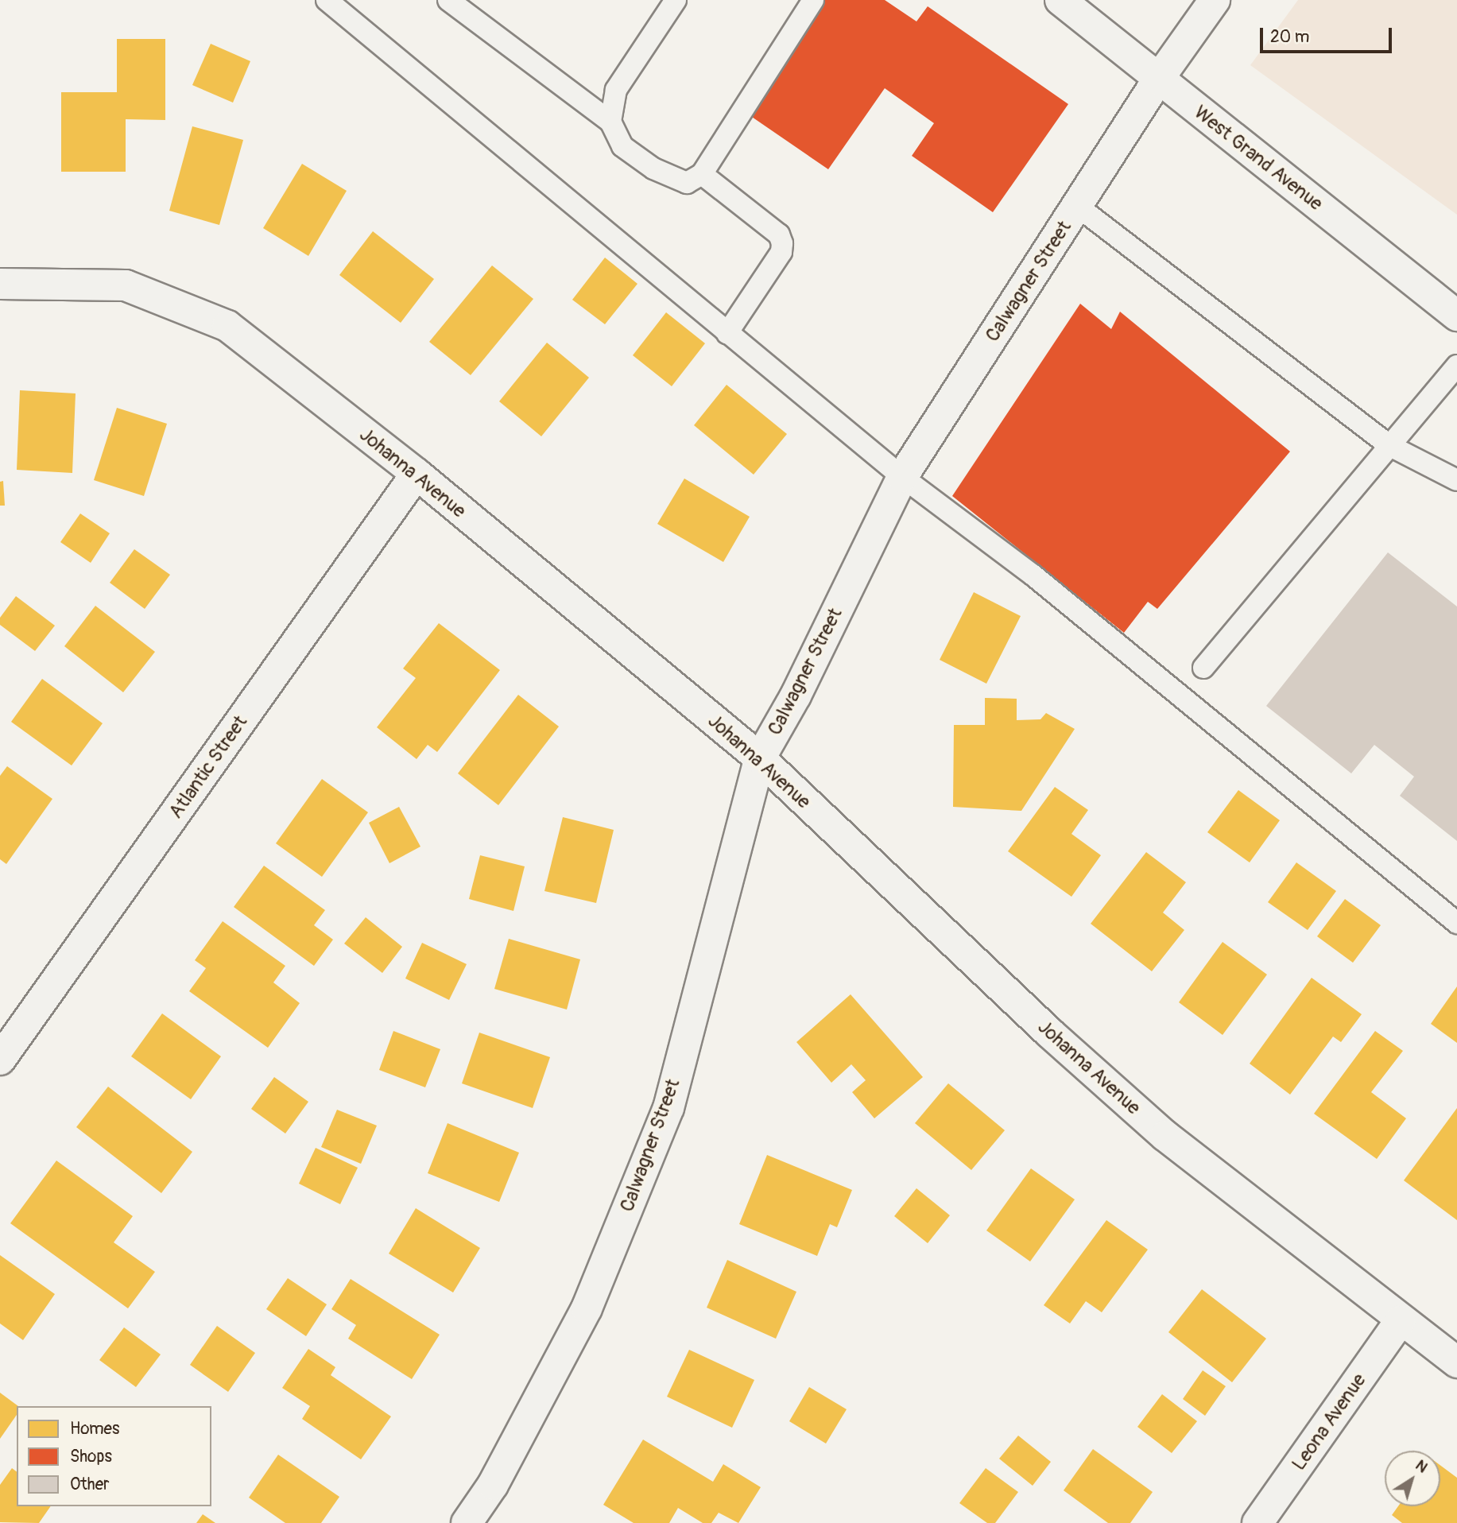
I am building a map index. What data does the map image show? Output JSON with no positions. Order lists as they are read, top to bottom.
{
  "streets": {
    "street": [
      "West Grand Avenue",
      "Calwagner Street",
      "Johanna Avenue",
      "Atlantic Street",
      "Leona Avenue"
    ]
  },
  "crossings": [
    ["West Grand Avenue", "Calwagner Street"],
    ["Calwagner Street", "Johanna Avenue"],
    ["Johanna Avenue", "Atlantic Street"],
    ["Johanna Avenue", "Leona Avenue"]
  ],
  "legend": ["Homes", "Shops", "Other"],
  "scale_bar": "20 m",
  "north": "top right"
}
